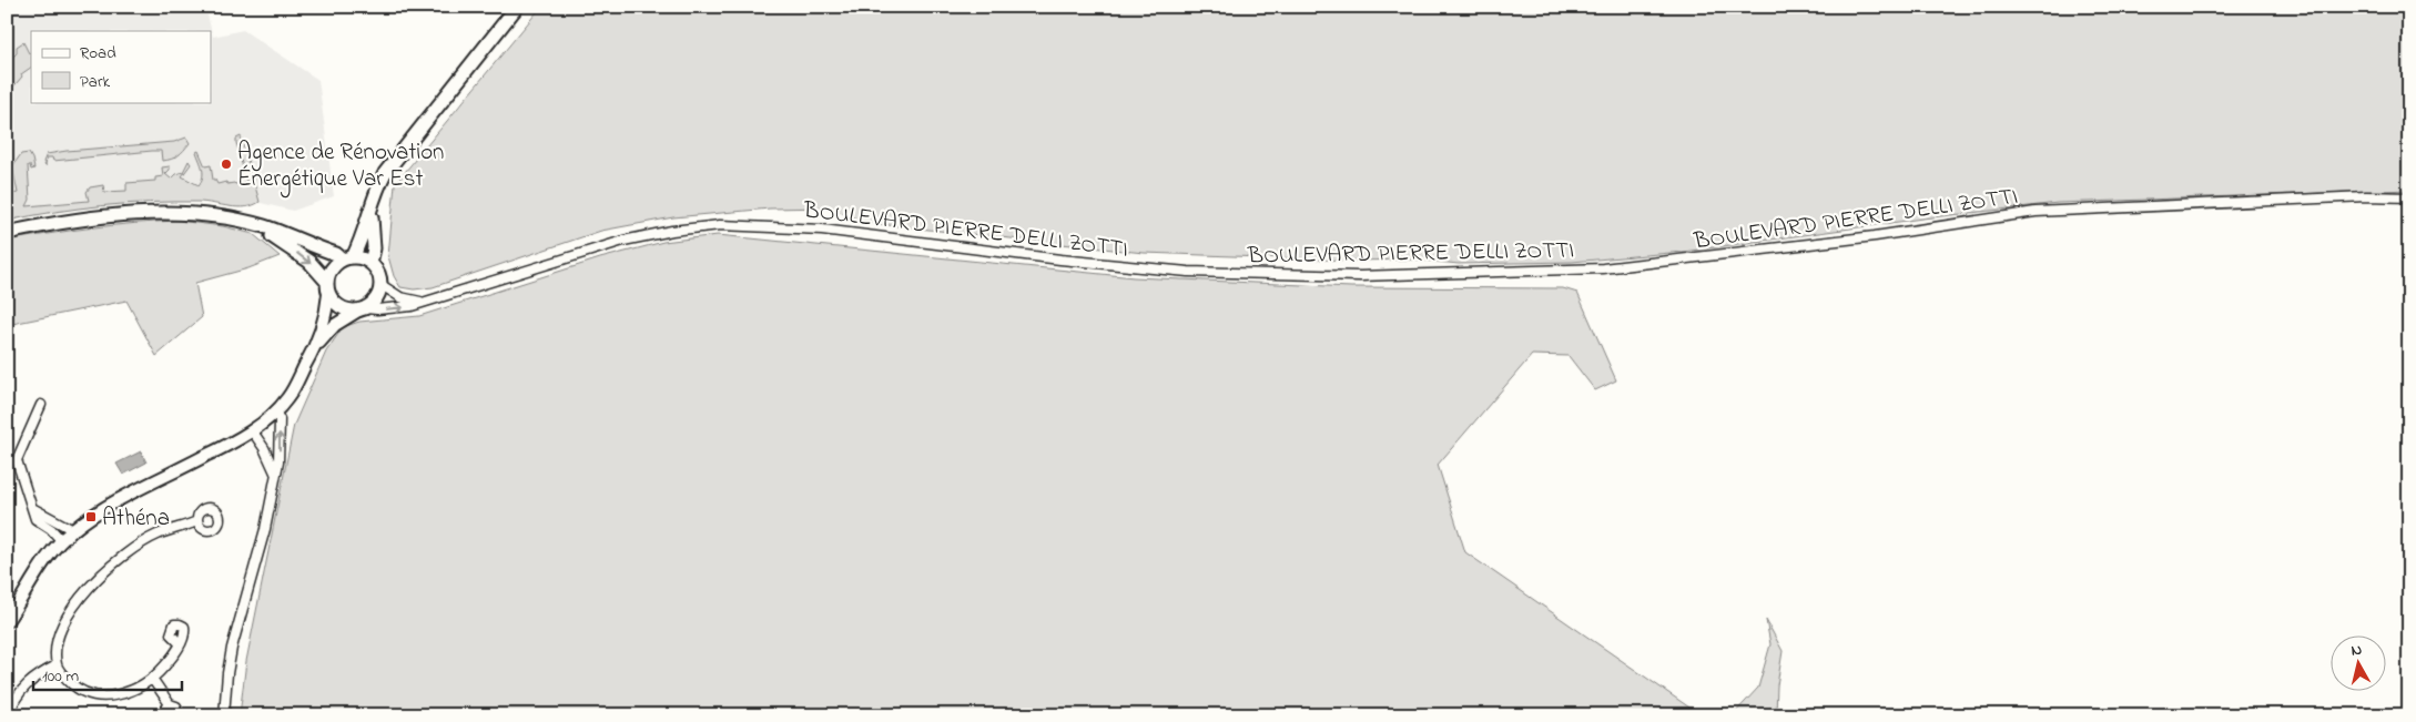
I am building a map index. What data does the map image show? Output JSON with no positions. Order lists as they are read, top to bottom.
{
  "streets": {
    "street": ["BOULEVARD PIERRE DELLI ZOTTI"]
  },
  "places": {
    "other": ["Agence de Rénovation Énergétique Var Est"],
    "transit": ["Athéna"]
  },
  "legend": ["Road", "Park"],
  "scale_bar": "100 m",
  "north": "top"
}
